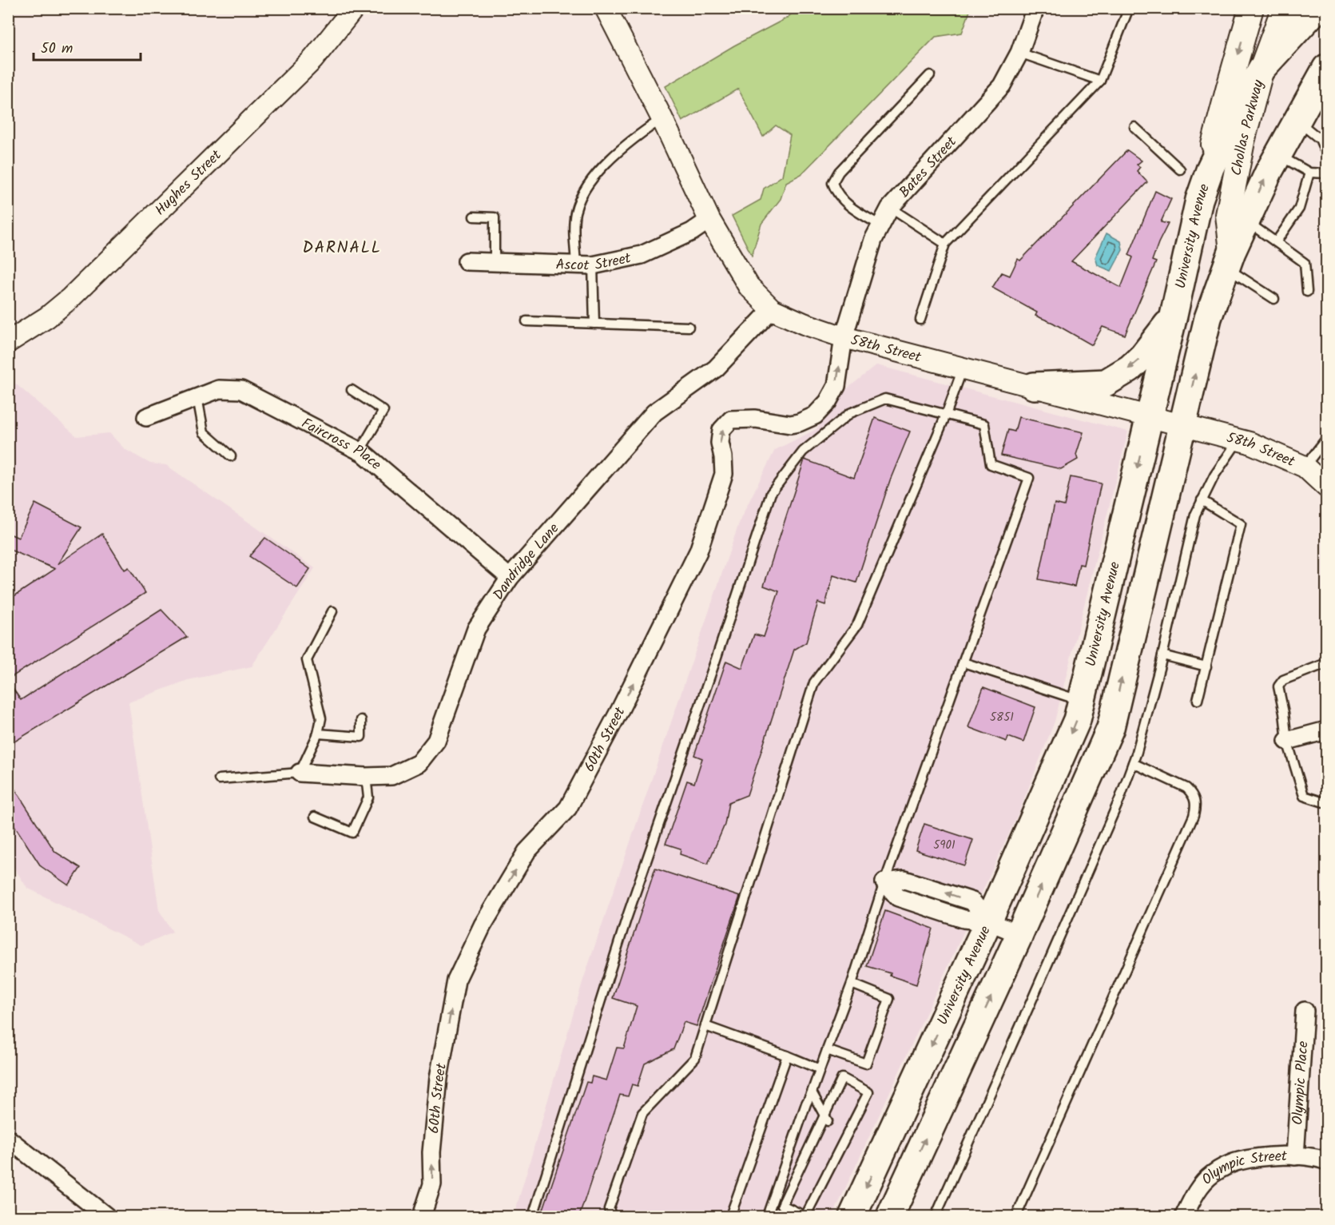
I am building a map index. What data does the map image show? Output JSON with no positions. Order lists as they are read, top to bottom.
{
  "streets": {
    "main road": ["Chollas Parkway", "University Avenue"],
    "street": [
      "Bates Street",
      "Hughes Street",
      "Ascot Street",
      "58th Street",
      "Faircross Place",
      "Dandridge Lane",
      "60th Street",
      "Olympic Place",
      "Olympic Street"
    ]
  },
  "crossings": [
    ["Chollas Parkway", "University Avenue"],
    ["Bates Street", "58th Street"],
    ["Bates Street", "60th Street"],
    ["University Avenue", "58th Street"],
    ["Ascot Street", "58th Street"],
    ["58th Street", "Dandridge Lane"],
    ["58th Street", "60th Street"],
    ["Faircross Place", "Dandridge Lane"],
    ["Olympic Place", "Olympic Street"]
  ],
  "one_way": ["60th Street"],
  "districts": ["DARNALL"],
  "house_numbers": ["5851", "5901"],
  "scale_bar": "50 m"
}
